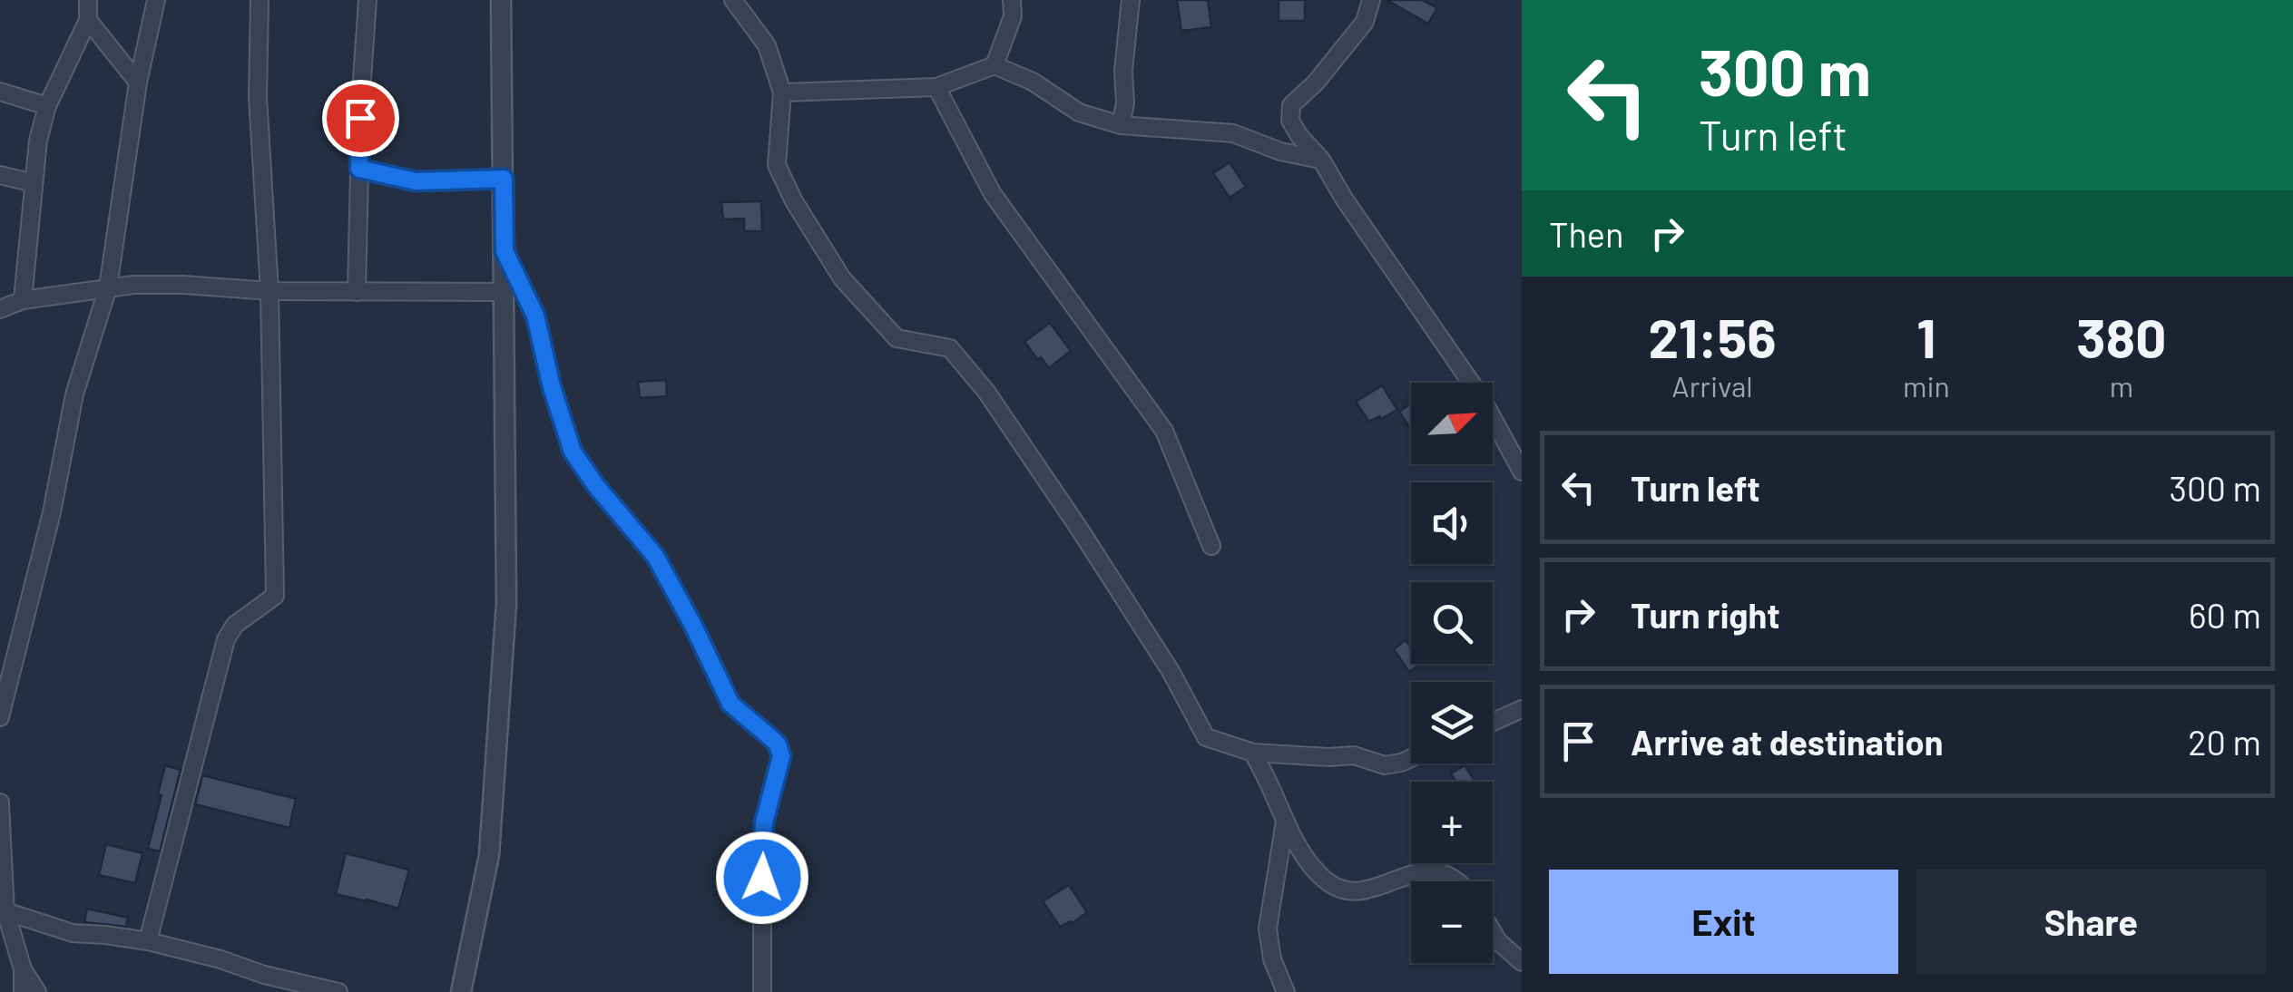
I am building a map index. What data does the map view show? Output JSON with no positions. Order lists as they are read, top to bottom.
{
  "north": "top right",
  "page": {
    "turn": ["300 m", "Turn left"],
    "then": "Then",
    "eta": [
      "21:56",
      "Arrival",
      "1",
      "min",
      "380",
      "m"
    ],
    "map_buttons": ["+", "−"],
    "list": [
      {
        "name": "Turn left",
        "value": "300 m"
      },
      {
        "name": "Turn right",
        "value": "60 m"
      },
      {
        "name": "Arrive at destination",
        "value": "20 m"
      }
    ],
    "buttons": ["Exit", "Share"]
  }
}
